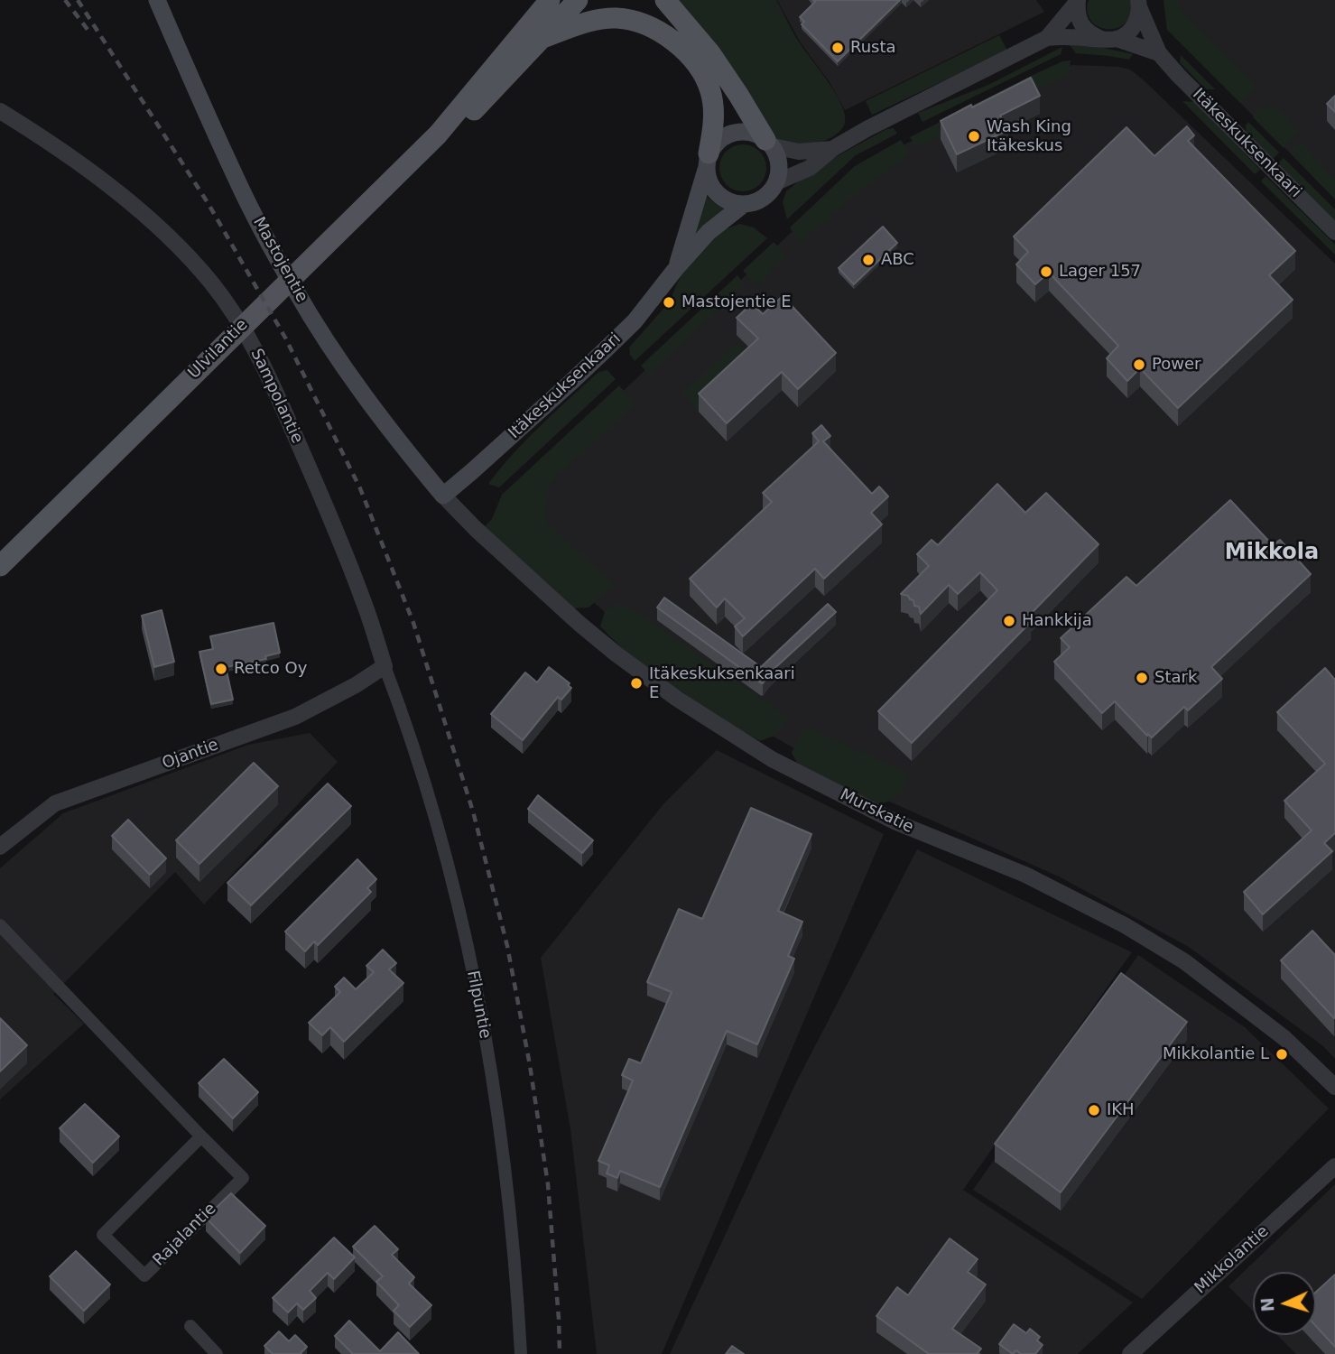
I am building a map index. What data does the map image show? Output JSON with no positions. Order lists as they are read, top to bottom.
{
  "streets": {
    "main road": ["Itäkeskuksenkaari", "Mastojentie", "Ulvilantie"],
    "street": [
      "Sampolantie",
      "Ojantie",
      "Murskatie",
      "Filpuntie",
      "Rajalantie",
      "Mikkolantie"
    ]
  },
  "crossings": [
    ["Itäkeskuksenkaari", "Mastojentie"],
    ["Itäkeskuksenkaari", "Murskatie"],
    ["Mastojentie", "Murskatie"],
    ["Sampolantie", "Ojantie"],
    ["Sampolantie", "Filpuntie"],
    ["Ojantie", "Filpuntie"]
  ],
  "districts": ["Mikkola"],
  "places": [
    "Rusta",
    "Wash King Itäkeskus",
    "ABC",
    "Lager 157",
    "Mastojentie E",
    "Power",
    "Hankkija",
    "Retco Oy",
    "Stark",
    "Itäkeskuksenkaari E",
    "Mikkolantie L",
    "IKH"
  ],
  "north": "left"
}
